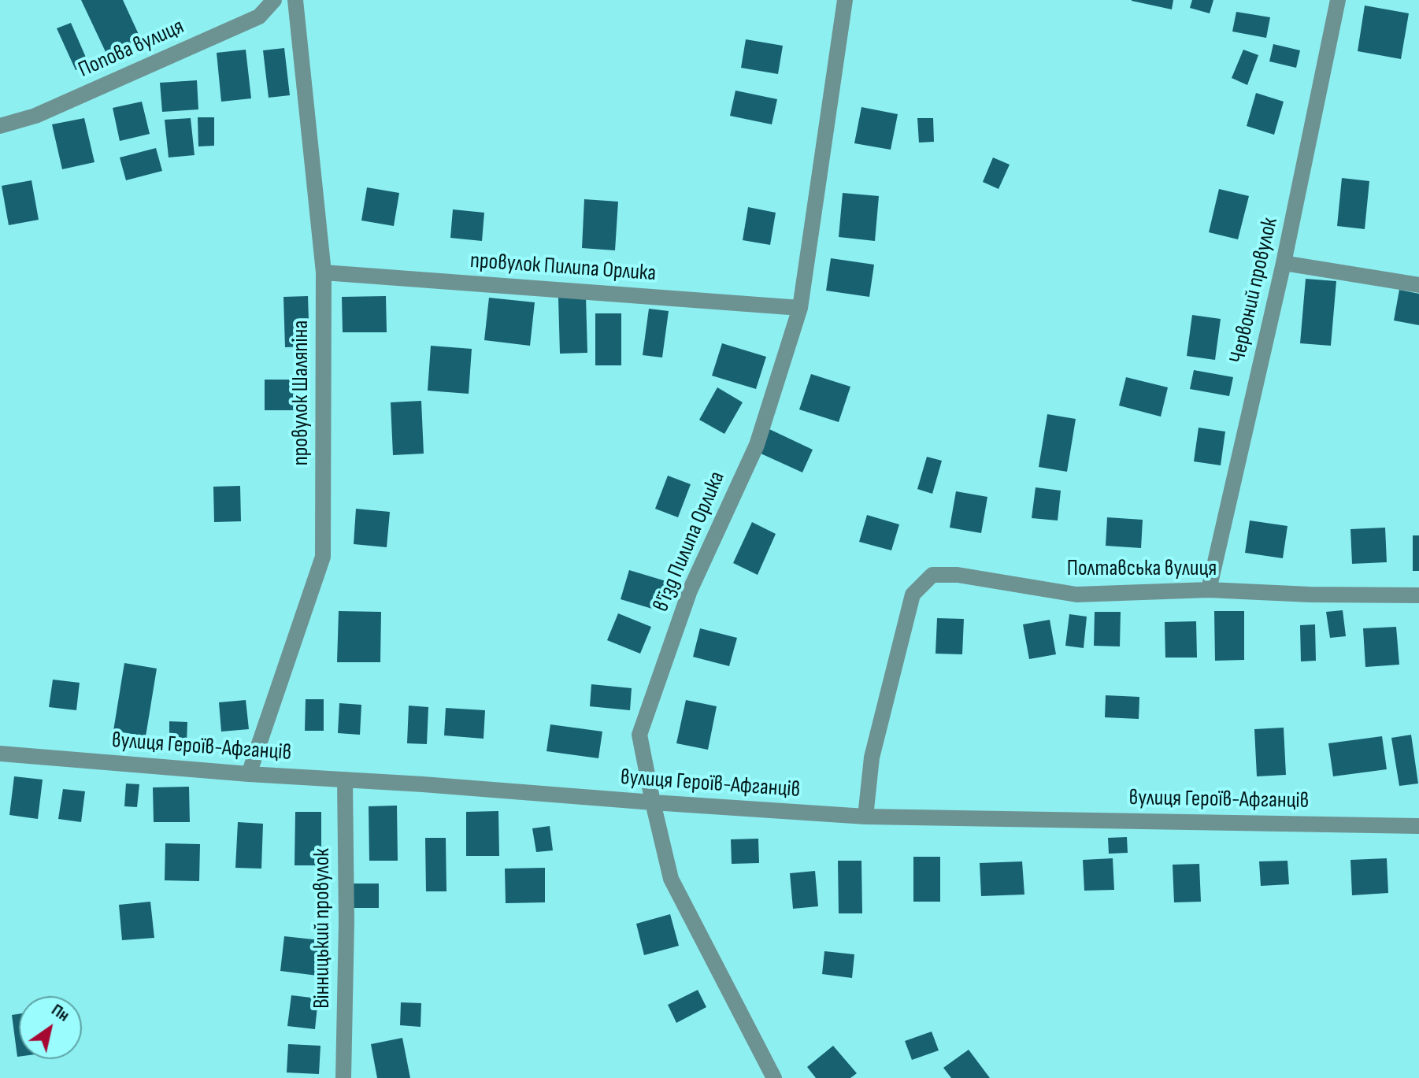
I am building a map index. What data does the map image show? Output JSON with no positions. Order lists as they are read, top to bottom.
{
  "streets": {
    "street": [
      "Попова вулиця",
      "провулок Пилипа Орлика",
      "Червоний провулок",
      "провулок Шаляпіна",
      "в'їзд Пилипа Орлика",
      "Полтавська вулиця",
      "вулиця Героїв-Афганців",
      "Вінницький провулок"
    ]
  },
  "crossings": [
    ["провулок Пилипа Орлика", "провулок Шаляпіна"],
    ["провулок Пилипа Орлика", "в'їзд Пилипа Орлика"],
    ["Червоний провулок", "Полтавська вулиця"],
    ["провулок Шаляпіна", "вулиця Героїв-Афганців"],
    ["в'їзд Пилипа Орлика", "вулиця Героїв-Афганців"],
    ["Полтавська вулиця", "вулиця Героїв-Афганців"],
    ["вулиця Героїв-Афганців", "Вінницький провулок"]
  ],
  "north": "top right"
}
